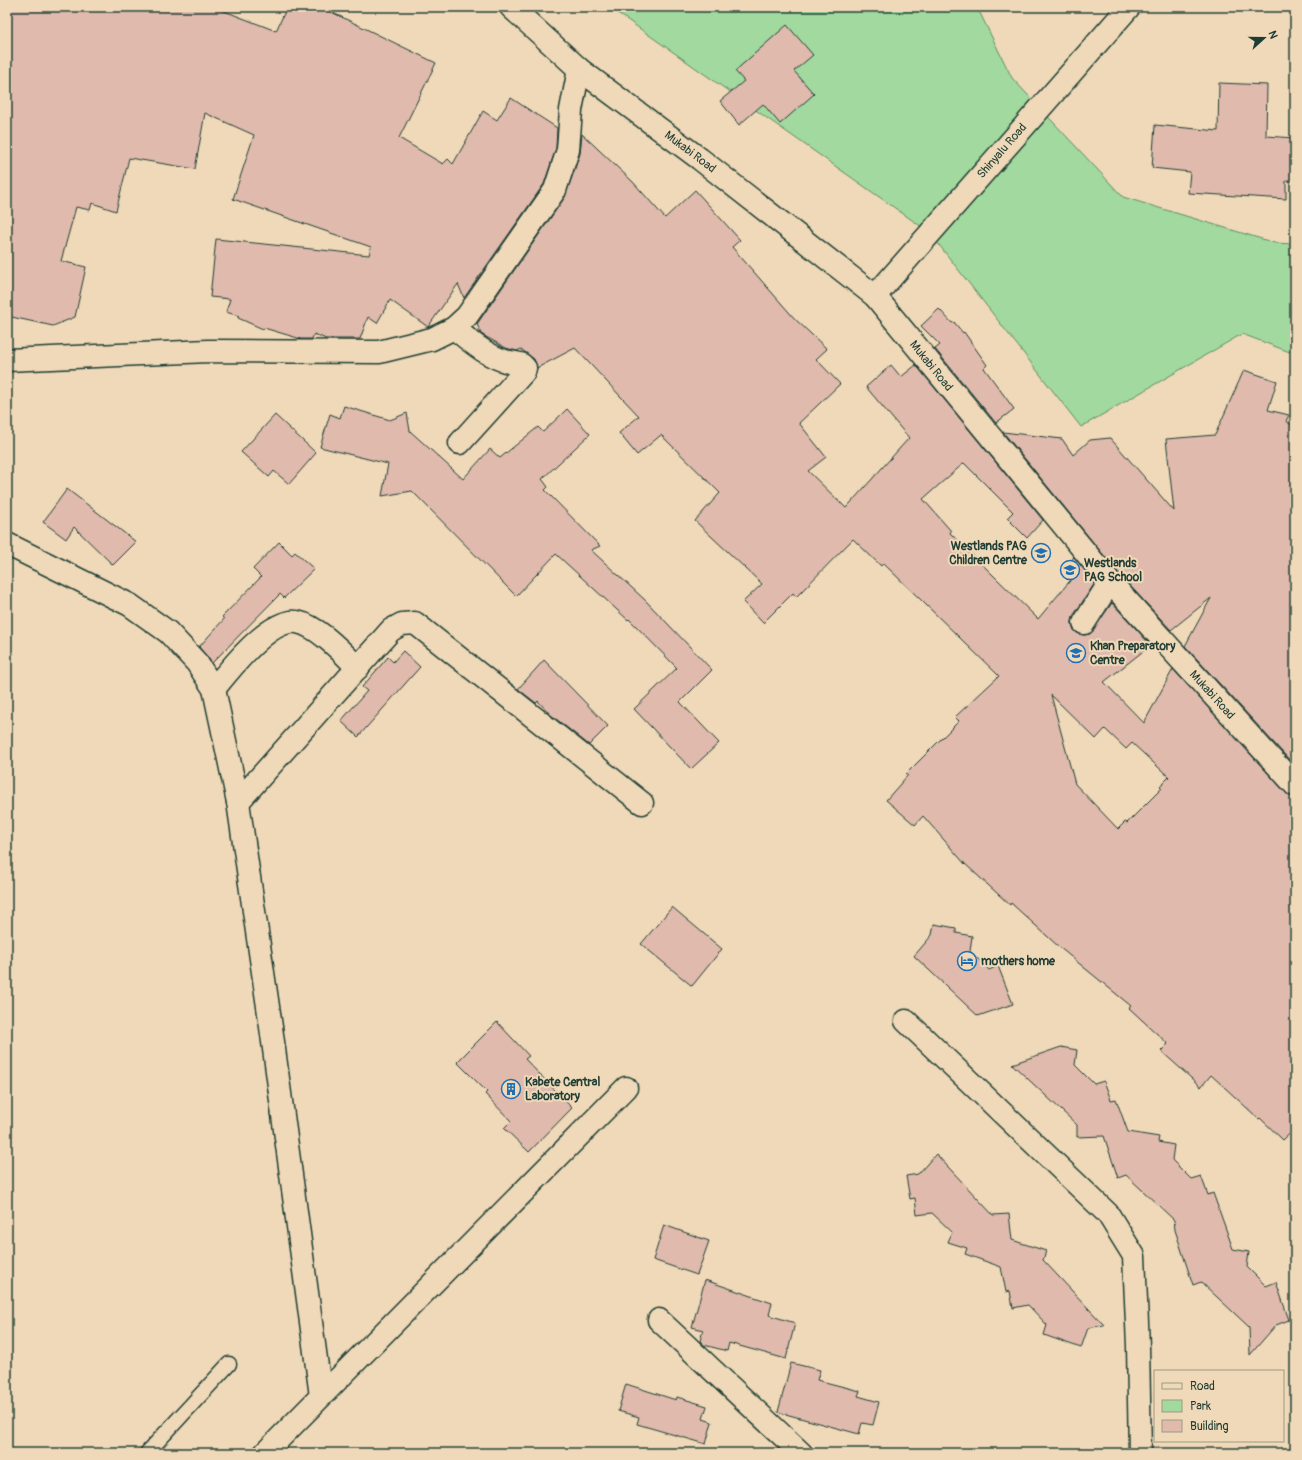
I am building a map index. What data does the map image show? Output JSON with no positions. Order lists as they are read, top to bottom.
{
  "streets": {
    "street": ["Shinyalu Road", "Mukabi Road"]
  },
  "crossings": [
    ["Shinyalu Road", "Mukabi Road"]
  ],
  "places": {
    "school or university": ["Westlands PAG Children Centre", "Westlands PAG School", "Khan Preparatory Centre"],
    "hotel": ["mothers home"],
    "building": ["Kabete Central Laboratory"]
  },
  "legend": ["Road", "Park", "Building"],
  "north": "right"
}
